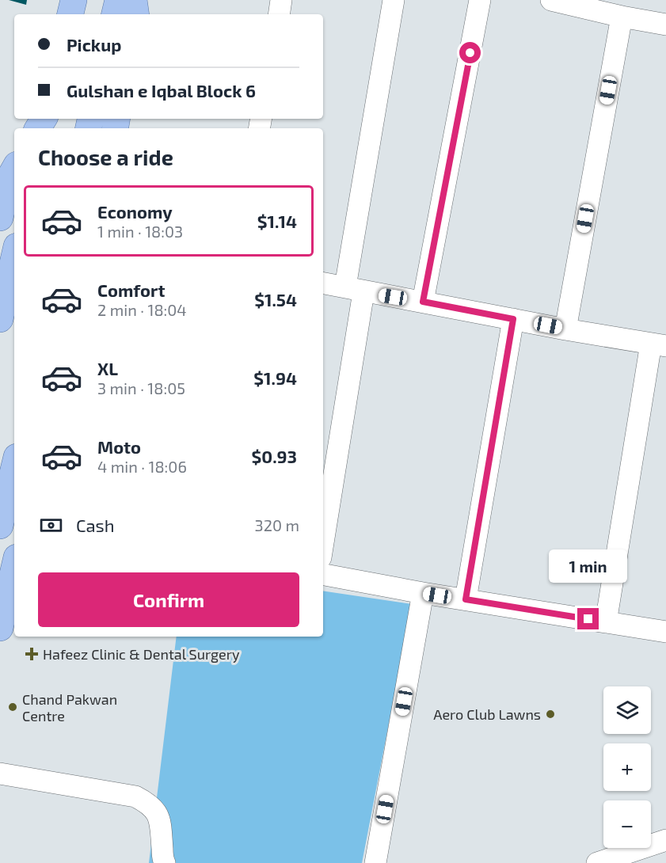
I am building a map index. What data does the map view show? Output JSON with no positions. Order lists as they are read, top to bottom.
{
  "places": {
    "health": ["Hafeez Clinic & Dental Surgery"],
    "other": ["Chand Pakwan Centre", "Aero Club Lawns"]
  },
  "page": {
    "banner": ["Pickup", "Gulshan e Iqbal Block 6"],
    "heading": "Choose a ride",
    "list": [
      {
        "name": "Economy",
        "note": "1 min · 18:03",
        "value": "$1.14"
      },
      {
        "name": "Comfort",
        "note": "2 min · 18:04",
        "value": "$1.54"
      },
      {
        "name": "XL",
        "note": "3 min · 18:05",
        "value": "$1.94"
      },
      {
        "name": "Moto",
        "note": "4 min · 18:06",
        "value": "$0.93"
      }
    ],
    "pay": ["Cash", "320 m"],
    "bubble": "1 min",
    "buttons": "Confirm",
    "map_buttons": ["+", "−"]
  }
}
